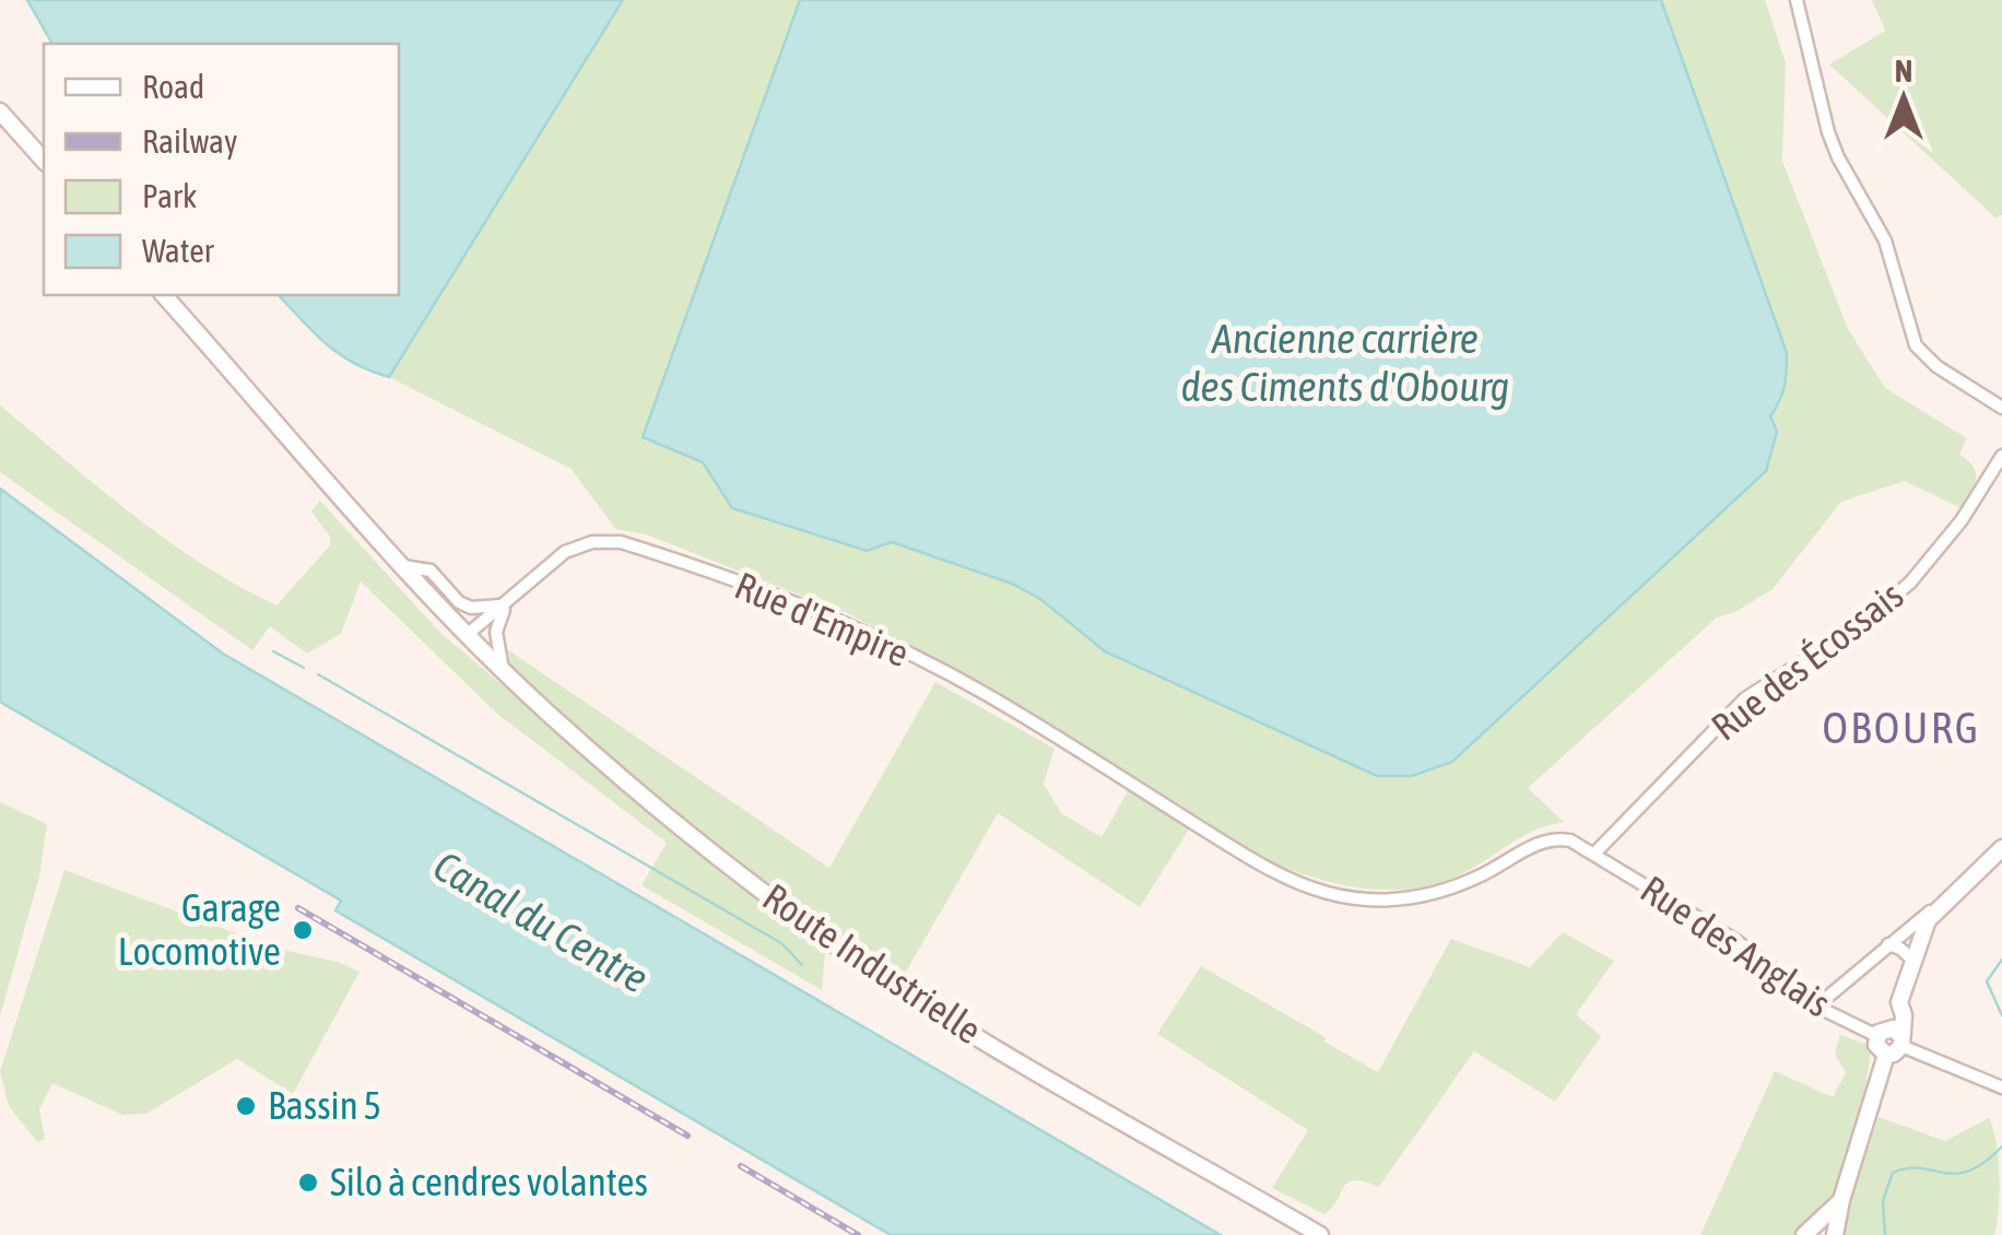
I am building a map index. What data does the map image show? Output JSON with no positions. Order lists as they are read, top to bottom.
{
  "streets": {
    "main road": ["Route Industrielle"],
    "street": ["Rue d'Empire", "Rue des Écossais", "Rue des Anglais"]
  },
  "crossings": [
    ["Rue d'Empire", "Rue des Écossais"],
    ["Rue d'Empire", "Rue des Anglais"],
    ["Rue d'Empire", "Route Industrielle"],
    ["Rue des Écossais", "Rue des Anglais"]
  ],
  "districts": ["OBOURG"],
  "water": ["Ancienne carrière des Ciments d'Obourg", "Canal du Centre"],
  "places": ["Garage Locomotive", "Bassin 5", "Silo à cendres volantes"],
  "legend": [
    "Road",
    "Railway",
    "Park",
    "Water"
  ],
  "north": "top"
}
